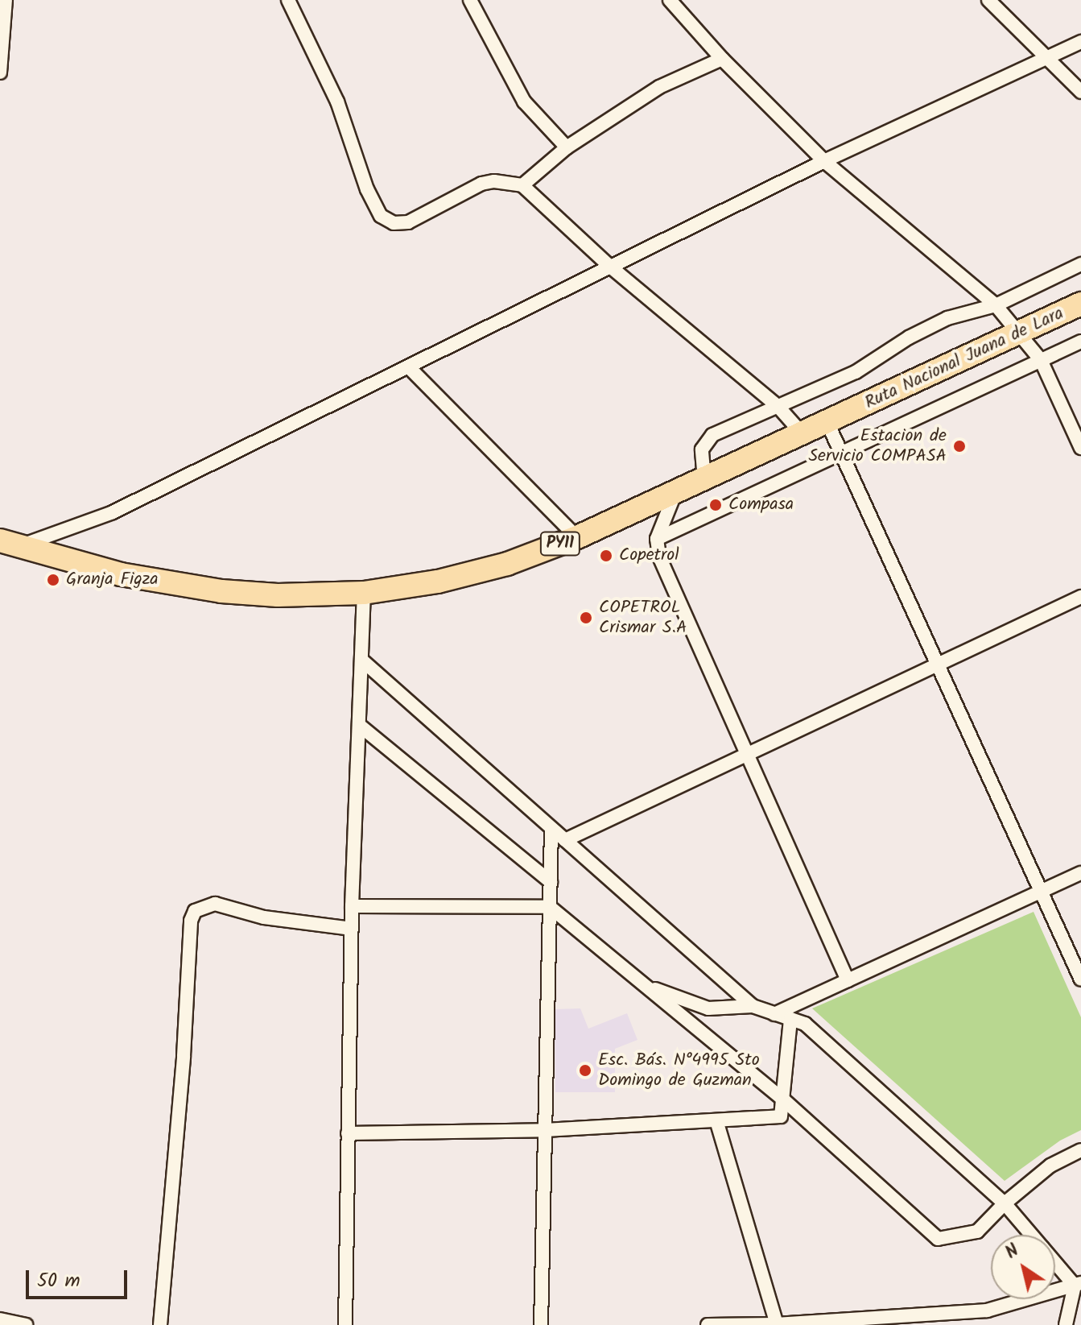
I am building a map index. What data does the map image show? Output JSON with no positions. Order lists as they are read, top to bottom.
{
  "streets": {
    "highway": ["Ruta Nacional Juana de Lara", "PY11"]
  },
  "places": [
    "Estacion de Servicio COMPASA",
    "Compasa",
    "Copetrol",
    "Granja Figza",
    "COPETROL Crismar S.A",
    "Esc. Bás. N°4995 Sto Domingo de Guzman"
  ],
  "scale_bar": "50 m",
  "north": "top left"
}
